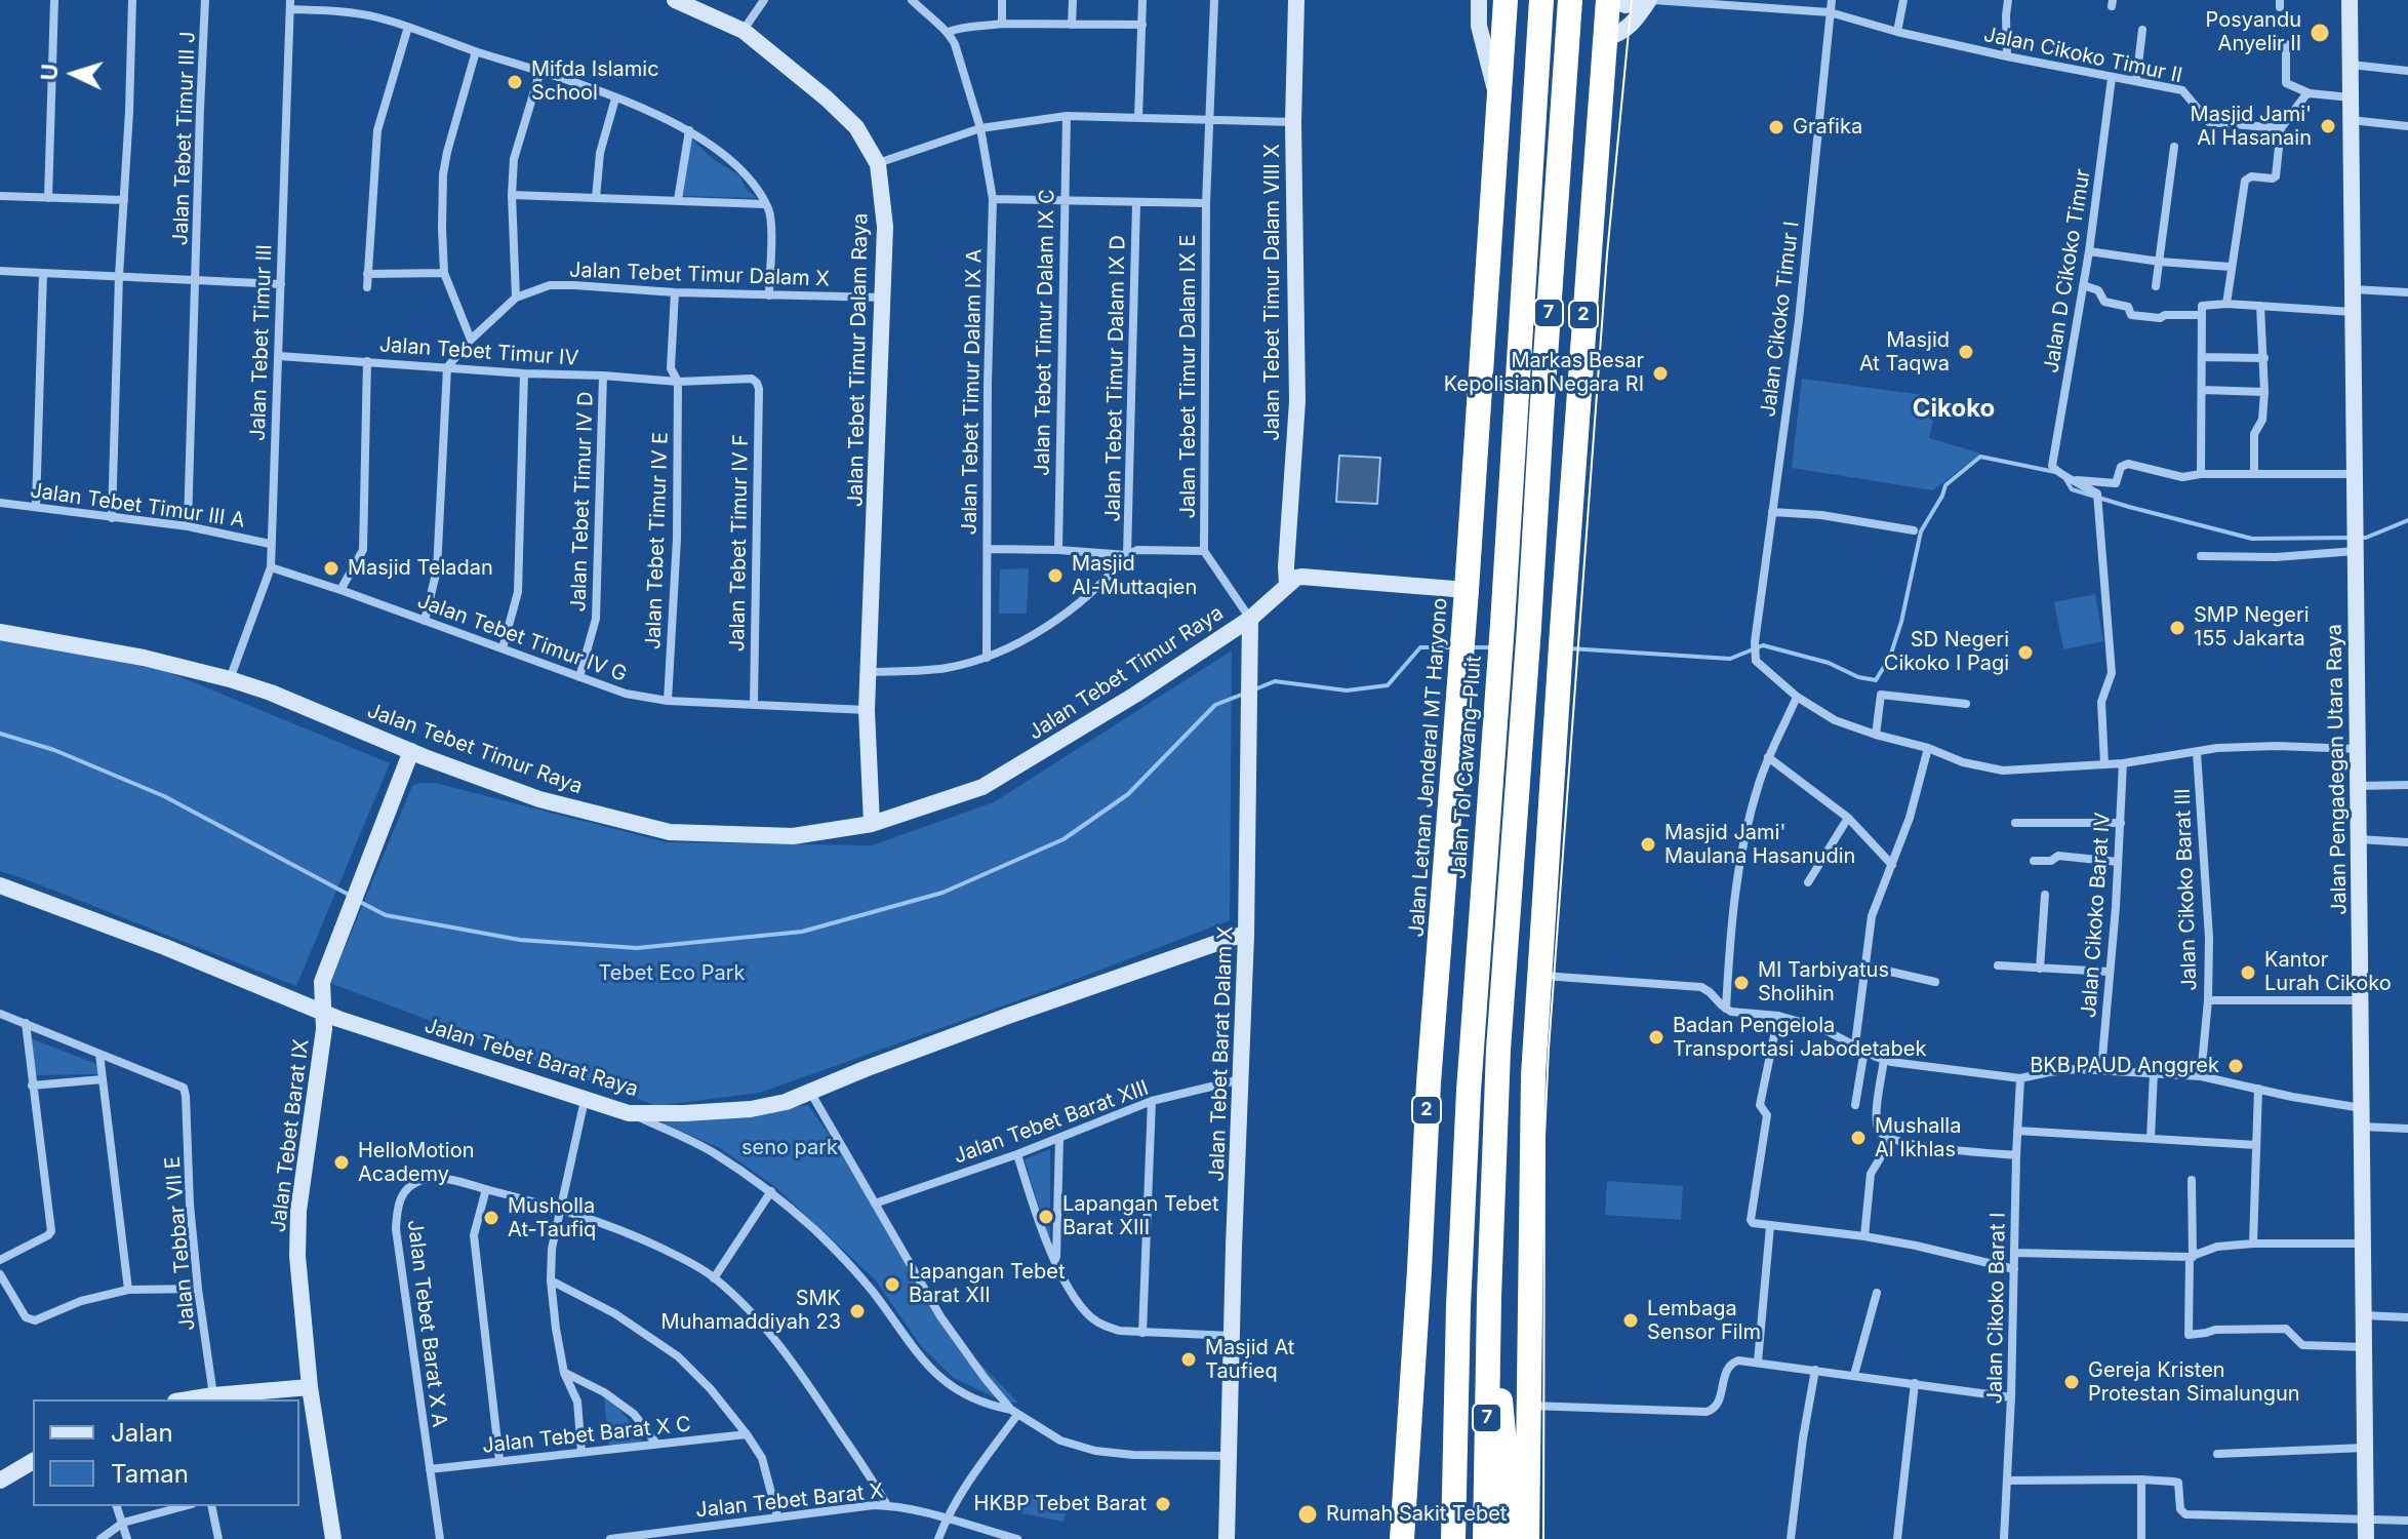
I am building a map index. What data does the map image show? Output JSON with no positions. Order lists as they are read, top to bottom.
{
  "streets": {
    "highway": [
      "7",
      "2",
      "Jalan Letnan Jenderal MT Haryono",
      "Jalan Tol Cawang–Pluit"
    ],
    "street": [
      "Jalan Cikoko Timur II",
      "Jalan Tebet Timur III J",
      "Jalan D Cikoko Timur",
      "Jalan Tebet Timur Dalam X",
      "Jalan Tebet Timur Dalam VIII X",
      "Jalan Cikoko Timur I",
      "Jalan Tebet Timur Dalam IX C",
      "Jalan Tebet Timur III",
      "Jalan Tebet Timur IV",
      "Jalan Tebet Timur Dalam Raya",
      "Jalan Tebet Timur Dalam IX E",
      "Jalan Tebet Timur Dalam IX D",
      "Jalan Tebet Timur Dalam IX A",
      "Jalan Tebet Timur IV D",
      "Jalan Tebet Timur III A",
      "Jalan Tebet Timur IV E",
      "Jalan Tebet Timur IV F",
      "Jalan Tebet Timur IV G",
      "Jalan Tebet Timur Raya",
      "Jalan Pengadegan Utara Raya",
      "Jalan Cikoko Barat III",
      "Jalan Cikoko Barat IV",
      "Jalan Tebet Barat Dalam X",
      "Jalan Tebet Barat Raya",
      "Jalan Tebet Barat XIII",
      "Jalan Tebet Barat IX",
      "Jalan Tebbar VII E",
      "Jalan Cikoko Barat I",
      "Jalan Tebet Barat X A",
      "Jalan Tebet Barat X C",
      "Jalan Tebet Barat X"
    ]
  },
  "crossings": [
    ["Jalan Cikoko Timur II", "Jalan D Cikoko Timur"],
    ["Jalan Cikoko Timur II", "Jalan Cikoko Timur I"],
    ["Jalan Tebet Timur III J", "Jalan Tebet Timur III A"],
    ["Jalan Tebet Timur Dalam X", "Jalan Tebet Timur IV"],
    ["Jalan Tebet Timur Dalam X", "Jalan Tebet Timur Dalam Raya"],
    ["Jalan Tebet Timur Dalam VIII X", "Jalan Tebet Timur Raya"],
    ["Jalan Tebet Timur III", "Jalan Tebet Timur IV"],
    ["Jalan Tebet Timur III", "Jalan Tebet Timur III A"],
    ["Jalan Tebet Timur III", "Jalan Tebet Timur IV G"],
    ["Jalan Tebet Timur III", "Jalan Tebet Timur Raya"],
    ["Jalan Tebet Timur IV", "Jalan Tebet Timur IV D"],
    ["Jalan Tebet Timur IV", "Jalan Tebet Timur IV E"],
    ["Jalan Tebet Timur IV", "Jalan Tebet Timur IV F"],
    ["Jalan Tebet Timur Dalam Raya", "Jalan Tebet Timur IV G"],
    ["Jalan Tebet Timur Dalam Raya", "Jalan Tebet Timur Raya"],
    ["Jalan Tebet Timur IV D", "Jalan Tebet Timur IV G"],
    ["Jalan Tebet Timur IV E", "Jalan Tebet Timur IV G"],
    ["Jalan Tebet Timur IV F", "Jalan Tebet Timur IV G"],
    ["Jalan Tebet Timur Raya", "Jalan Tebet Barat Dalam X"],
    ["Jalan Tebet Timur Raya", "Jalan Tebet Barat IX"],
    ["Jalan Tebet Barat Dalam X", "Jalan Tebet Barat Raya"],
    ["Jalan Tebet Barat Dalam X", "Jalan Tebet Barat XIII"],
    ["Jalan Tebet Barat Raya", "Jalan Tebet Barat IX"],
    ["Jalan Tebet Barat X A", "Jalan Tebet Barat X C"],
    ["Jalan Tebet Barat X A", "Jalan Tebet Barat X"]
  ],
  "districts": ["Cikoko"],
  "parks": ["Tebet Eco Park", "seno park"],
  "places": [
    "Posyandu Anyelir II",
    "Mifda Islamic School",
    "Masjid Jami' Al Hasanain",
    "Grafika",
    "Masjid At Taqwa",
    "Markas Besar Kepolisian Negara RI",
    "Masjid Teladan",
    "Masjid Al-Muttaqien",
    "SMP Negeri 155 Jakarta",
    "SD Negeri Cikoko I Pagi",
    "Masjid Jami' Maulana Hasanudin",
    "Kantor Lurah Cikoko",
    "MI Tarbiyatus Sholihin",
    "Badan Pengelola Transportasi Jabodetabek",
    "BKB PAUD Anggrek",
    "Mushalla Al Ikhlas",
    "HelloMotion Academy",
    "Lapangan Tebet Barat XIII",
    "Musholla At-Taufiq",
    "Lapangan Tebet Barat XII",
    "SMK Muhamaddiyah 23",
    "Lembaga Sensor Film",
    "Masjid At Taufieq",
    "Gereja Kristen Protestan Simalungun",
    "HKBP Tebet Barat",
    "Rumah Sakit Tebet"
  ],
  "legend": ["Jalan", "Taman"],
  "north": "left"
}
